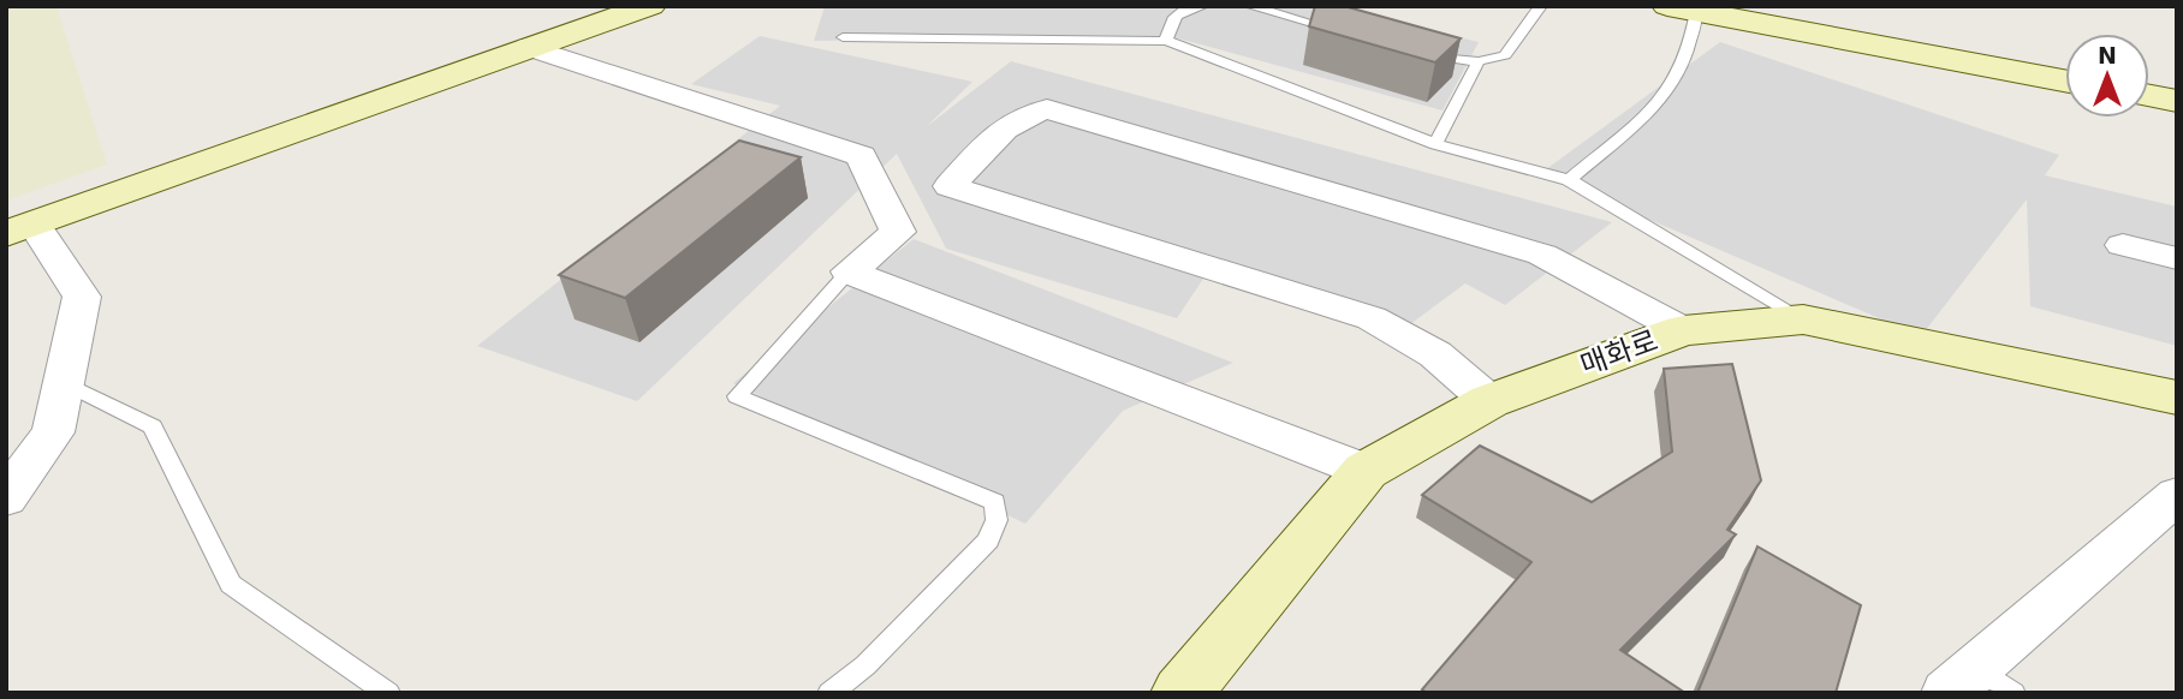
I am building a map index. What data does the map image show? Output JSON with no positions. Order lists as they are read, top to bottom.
{
  "streets": {
    "street": ["매화로"]
  },
  "north": "top"
}
